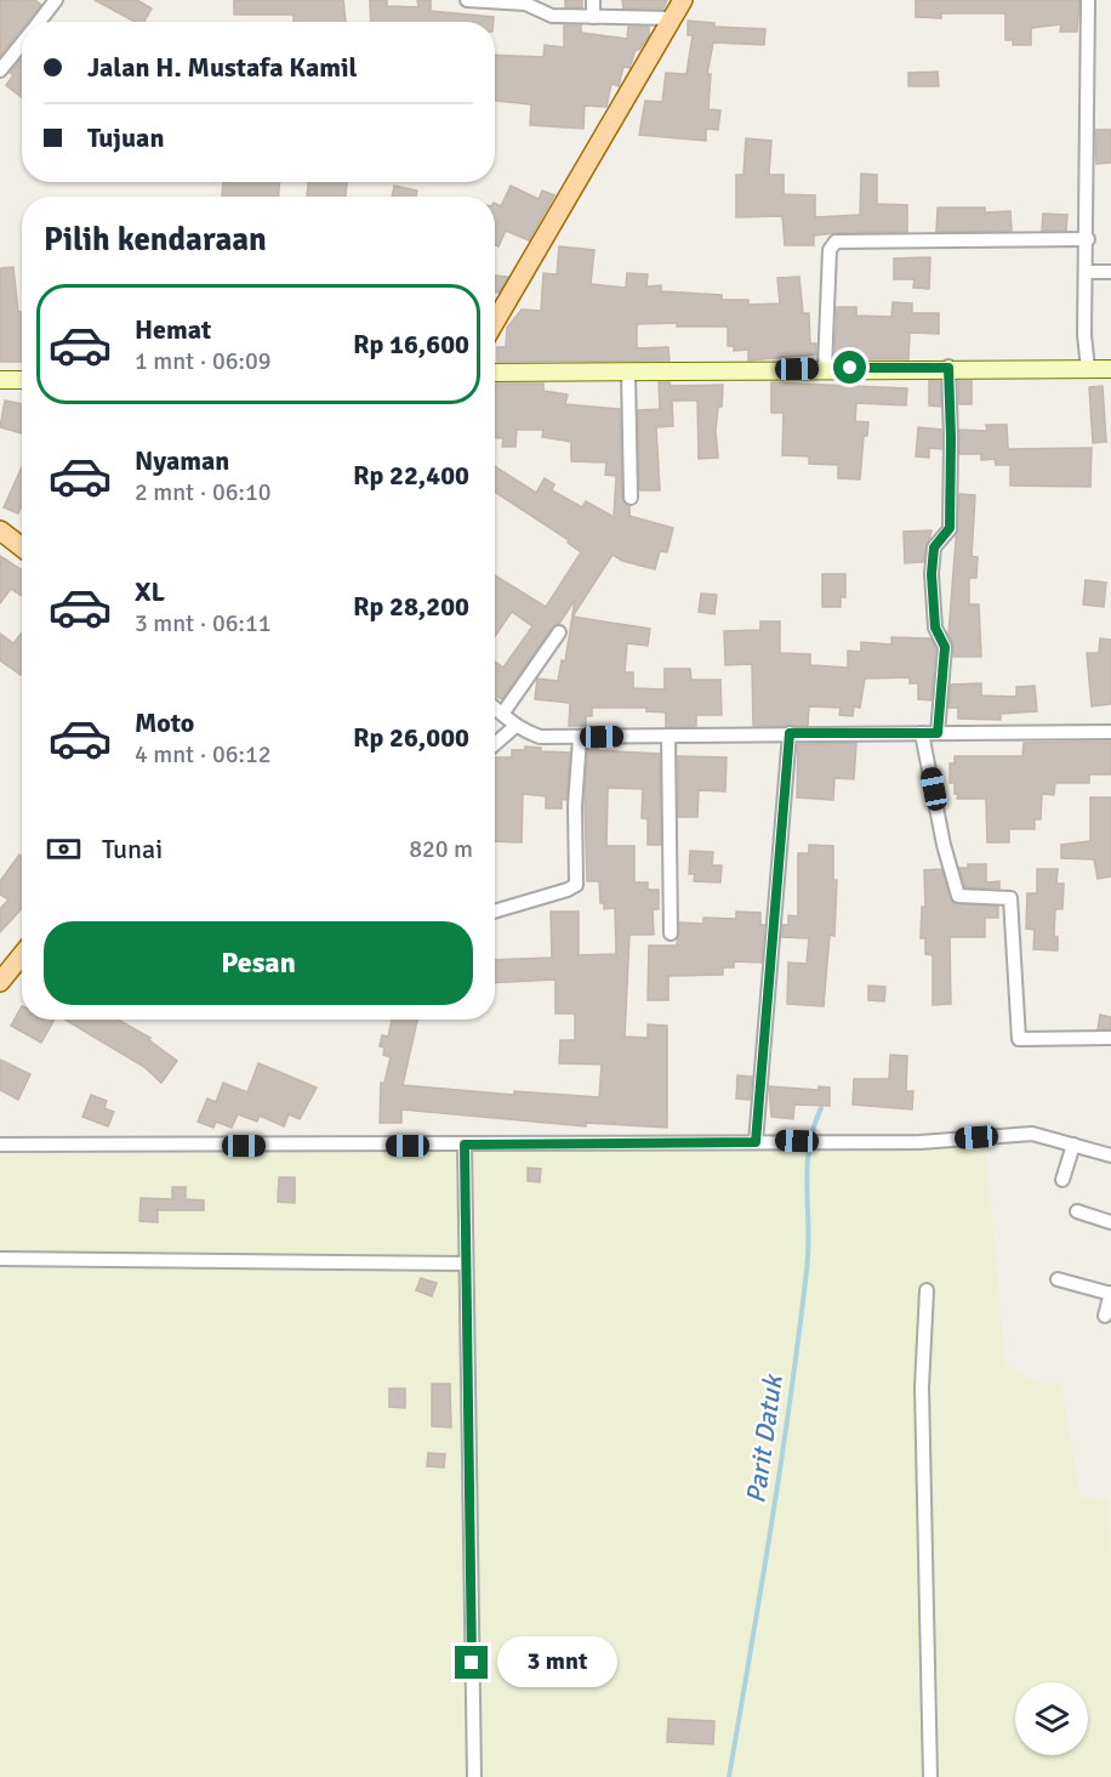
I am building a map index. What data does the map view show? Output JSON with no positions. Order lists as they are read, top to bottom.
{
  "water": ["Parit Datuk"],
  "page": {
    "banner": ["Jalan H. Mustafa Kamil", "Tujuan"],
    "heading": "Pilih kendaraan",
    "list": [
      {
        "name": "Hemat",
        "note": "1 mnt · 06:09",
        "value": "Rp 16,600"
      },
      {
        "name": "Nyaman",
        "note": "2 mnt · 06:10",
        "value": "Rp 22,400"
      },
      {
        "name": "XL",
        "note": "3 mnt · 06:11",
        "value": "Rp 28,200"
      },
      {
        "name": "Moto",
        "note": "4 mnt · 06:12",
        "value": "Rp 26,000"
      }
    ],
    "pay": ["Tunai", "820 m"],
    "buttons": "Pesan",
    "bubble": "3 mnt"
  }
}
